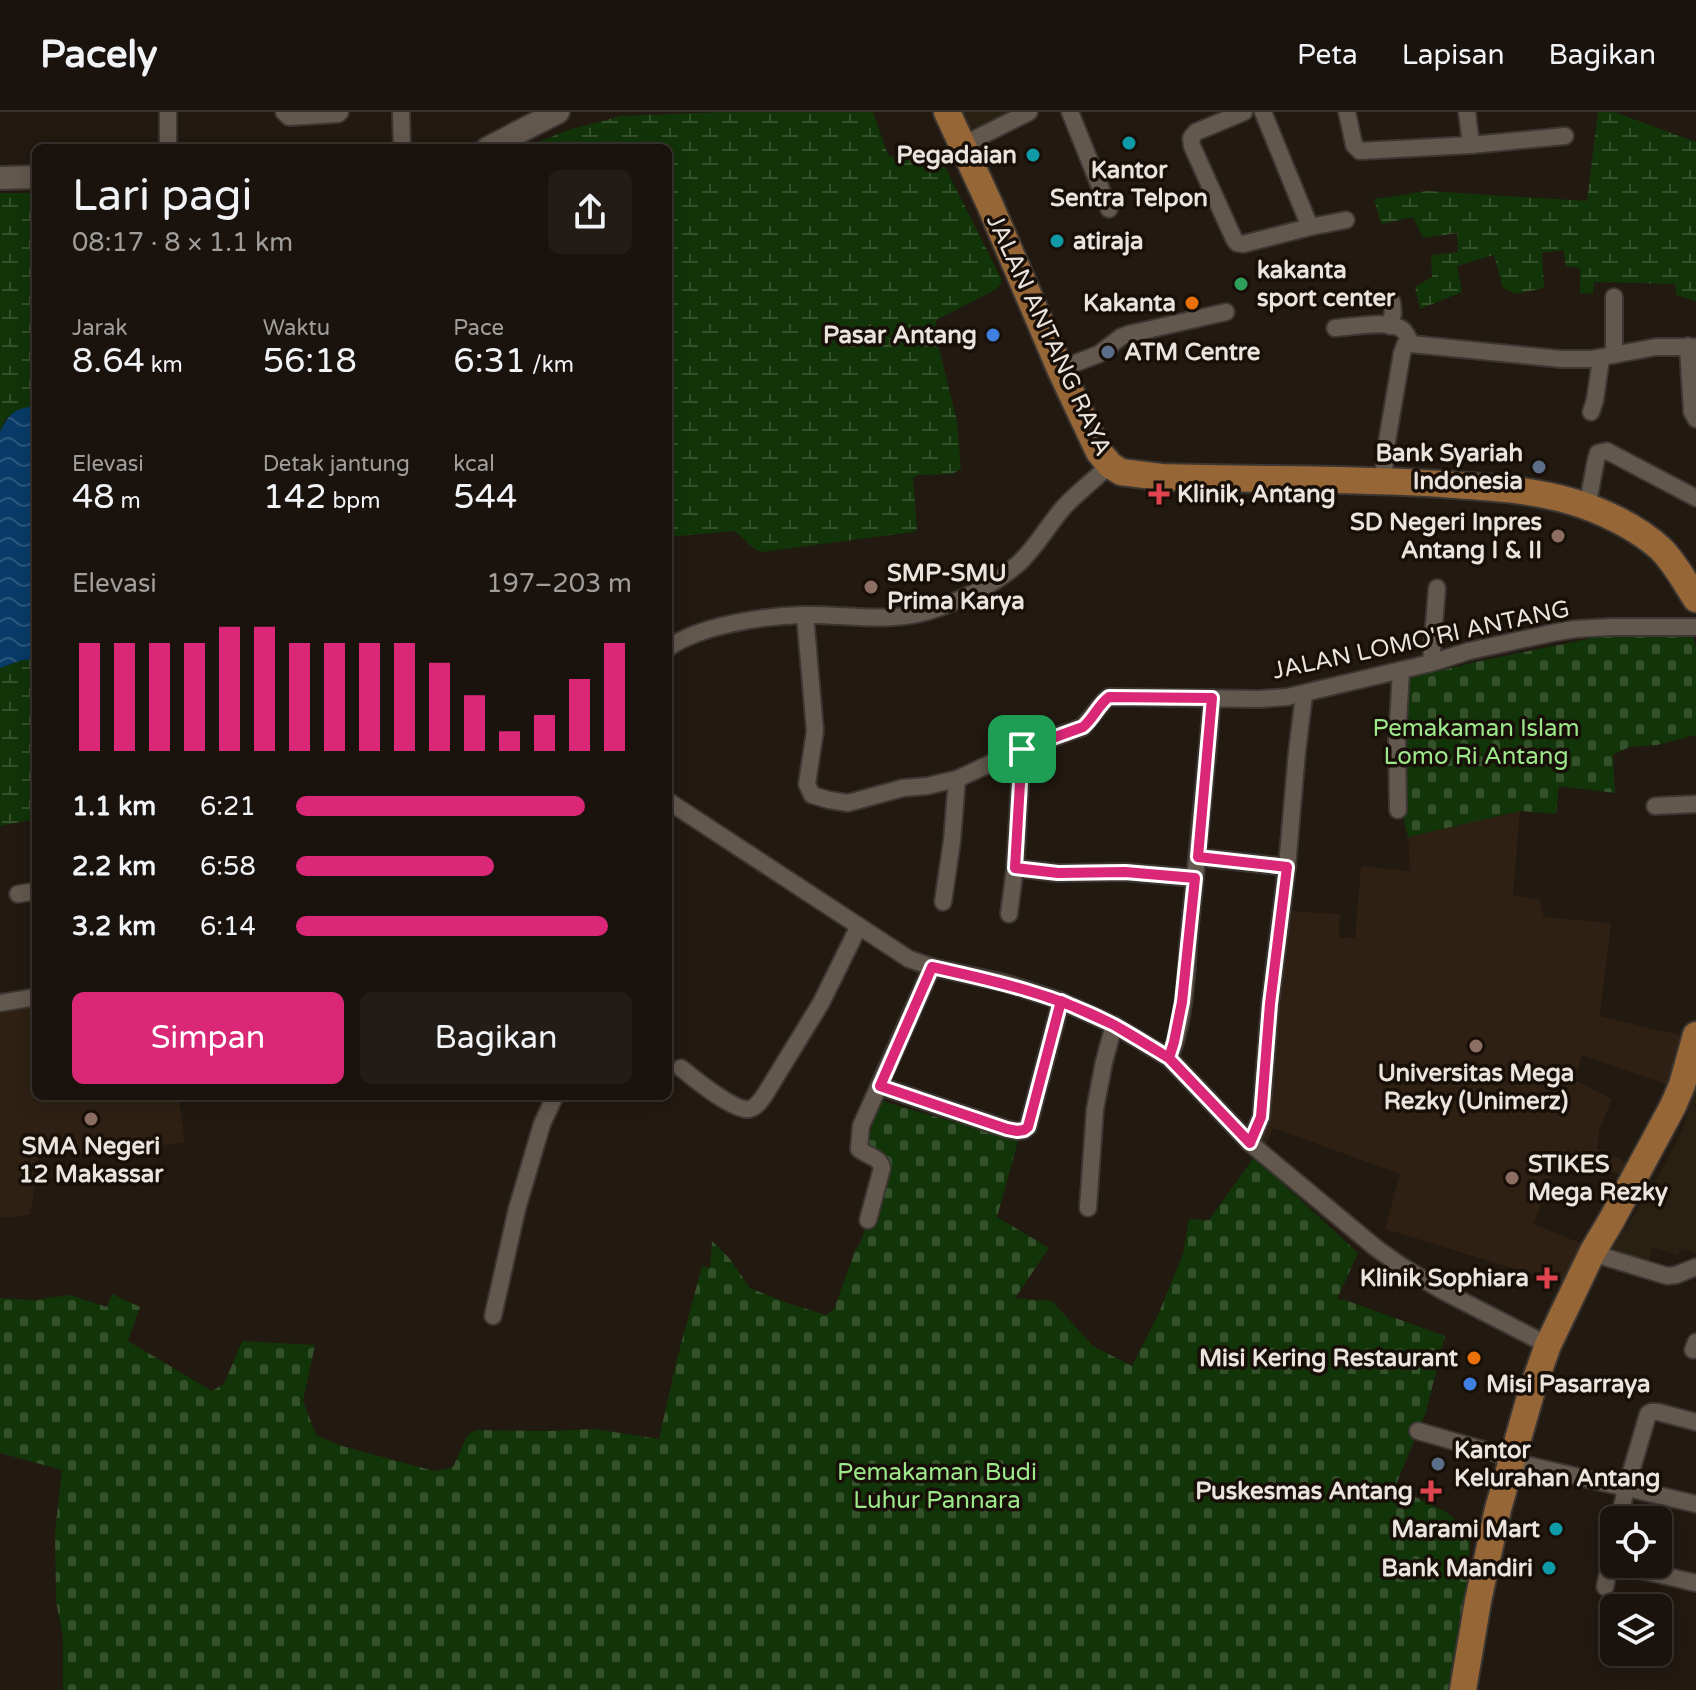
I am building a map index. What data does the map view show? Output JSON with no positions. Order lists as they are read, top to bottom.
{
  "streets": {
    "main road": ["JALAN ANTANG RAYA"],
    "street": ["JALAN LOMO'RI ANTANG"]
  },
  "parks": ["Pemakaman Islam Lomo Ri Antang", "Pemakaman Budi Luhur Pannara"],
  "places": {
    "other": [
      "Kantor Sentra Telpon",
      "Pegadaian",
      "atiraja",
      "kakanta sport center",
      "Kakanta",
      "Pasar Antang",
      "ATM Centre",
      "Bank Syariah Indonesia",
      "SD Negeri Inpres Antang I & II",
      "SMP-SMU Prima Karya",
      "Universitas Mega Rezky (Unimerz)",
      "SMA Negeri 12 Makassar",
      "STIKES Mega Rezky",
      "Misi Kering Restaurant",
      "Misi Pasarraya",
      "Kantor Kelurahan Antang",
      "Marami Mart",
      "Bank Mandiri"
    ],
    "health": ["Klinik, Antang", "Klinik Sophiara", "Puskesmas Antang"]
  },
  "page": {
    "header": "Pacely",
    "nav": ["Peta", "Lapisan", "Bagikan"],
    "heading": ["Lari pagi", "08:17 · 8 × 1.1 km"],
    "stats": [
      ["Jarak", "8.64 km"],
      ["Waktu", "56:18"],
      ["Pace", "6:31 /km"],
      ["Elevasi", "48 m"],
      ["Detak jantung", "142 bpm"],
      ["kcal", "544"]
    ],
    "chart": ["Elevasi", "197–203 m"],
    "list": [
      {
        "name": "1.1 km",
        "note": "6:21"
      },
      {
        "name": "2.2 km",
        "note": "6:58"
      },
      {
        "name": "3.2 km",
        "note": "6:14"
      }
    ],
    "buttons": ["Simpan", "Bagikan"]
  }
}
